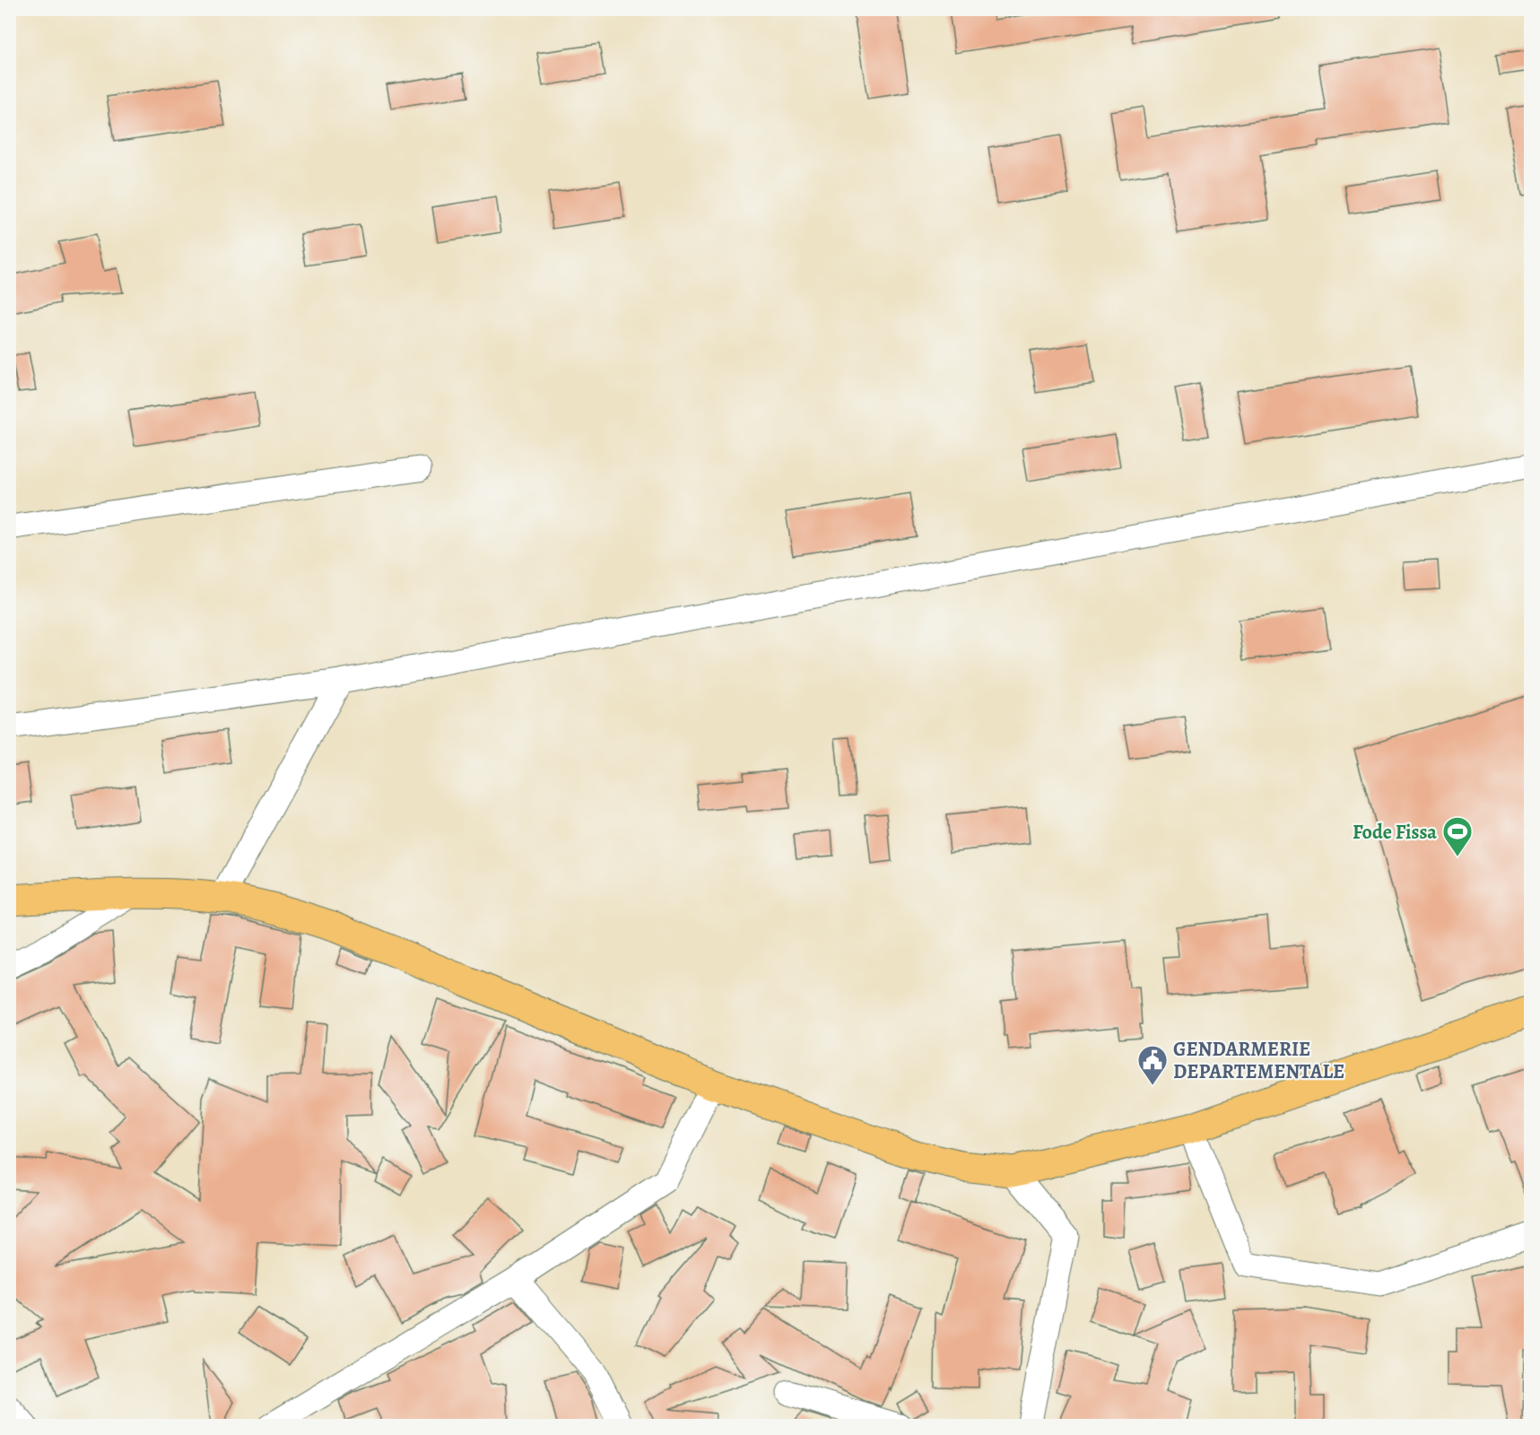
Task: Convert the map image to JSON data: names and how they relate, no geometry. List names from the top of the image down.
{
  "places": {
    "sports": ["Fode Fissa"],
    "public building": ["GENDARMERIE DEPARTEMENTALE"]
  }
}
